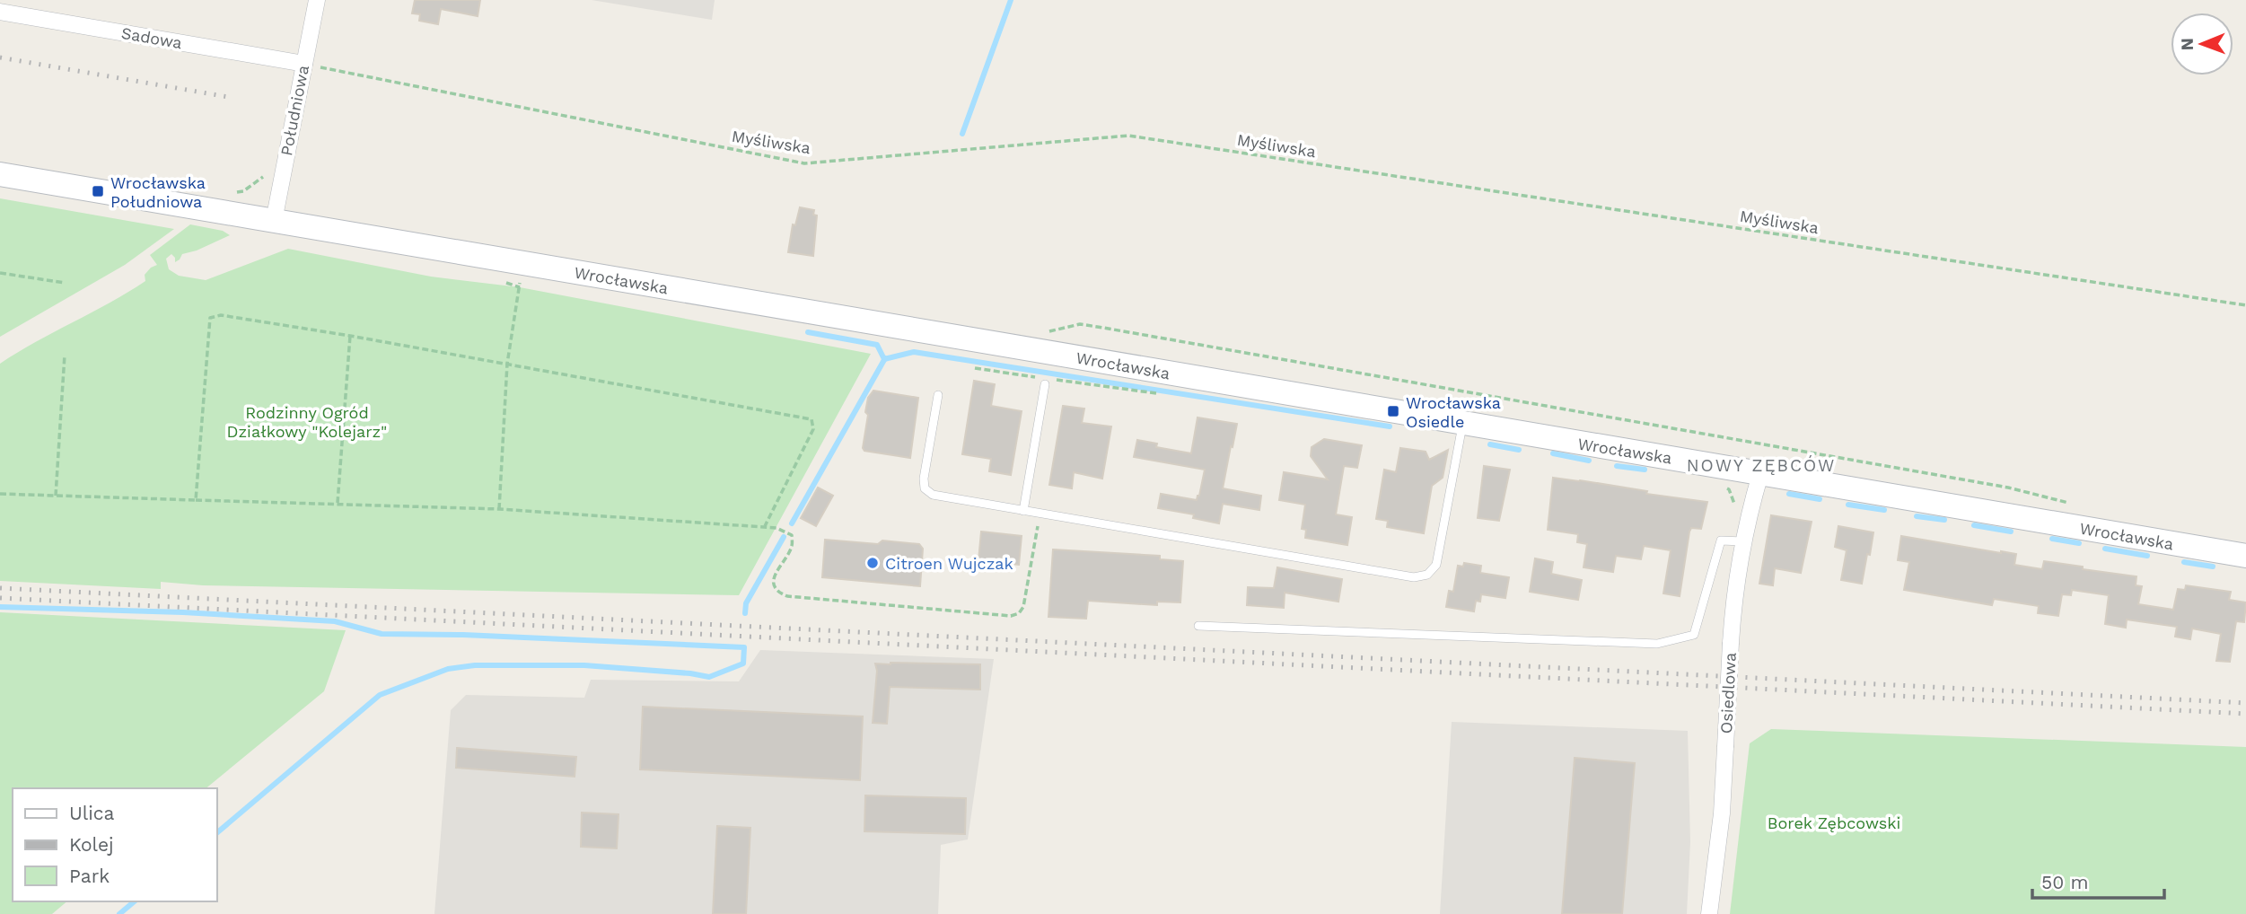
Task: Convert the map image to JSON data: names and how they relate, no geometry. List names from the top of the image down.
{
  "streets": {
    "main road": ["Wrocławska"],
    "street": ["Sadowa", "Południowa", "Osiedlowa"],
    "path": ["Myśliwska"]
  },
  "crossings": [
    ["Sadowa", "Południowa"],
    ["Sadowa", "Myśliwska"],
    ["Południowa", "Myśliwska"],
    ["Południowa", "Wrocławska"],
    ["Wrocławska", "Osiedlowa"]
  ],
  "districts": ["NOWY ZĘBCÓW"],
  "parks": ["Rodzinny Ogród Działkowy \"Kolejarz\"", "Borek Zębcowski"],
  "places": {
    "transit": ["Wrocławska Południowa", "Wrocławska Osiedle"],
    "other": ["Citroen Wujczak"]
  },
  "legend": ["Ulica", "Kolej", "Park"],
  "scale_bar": "50 m",
  "north": "left"
}
